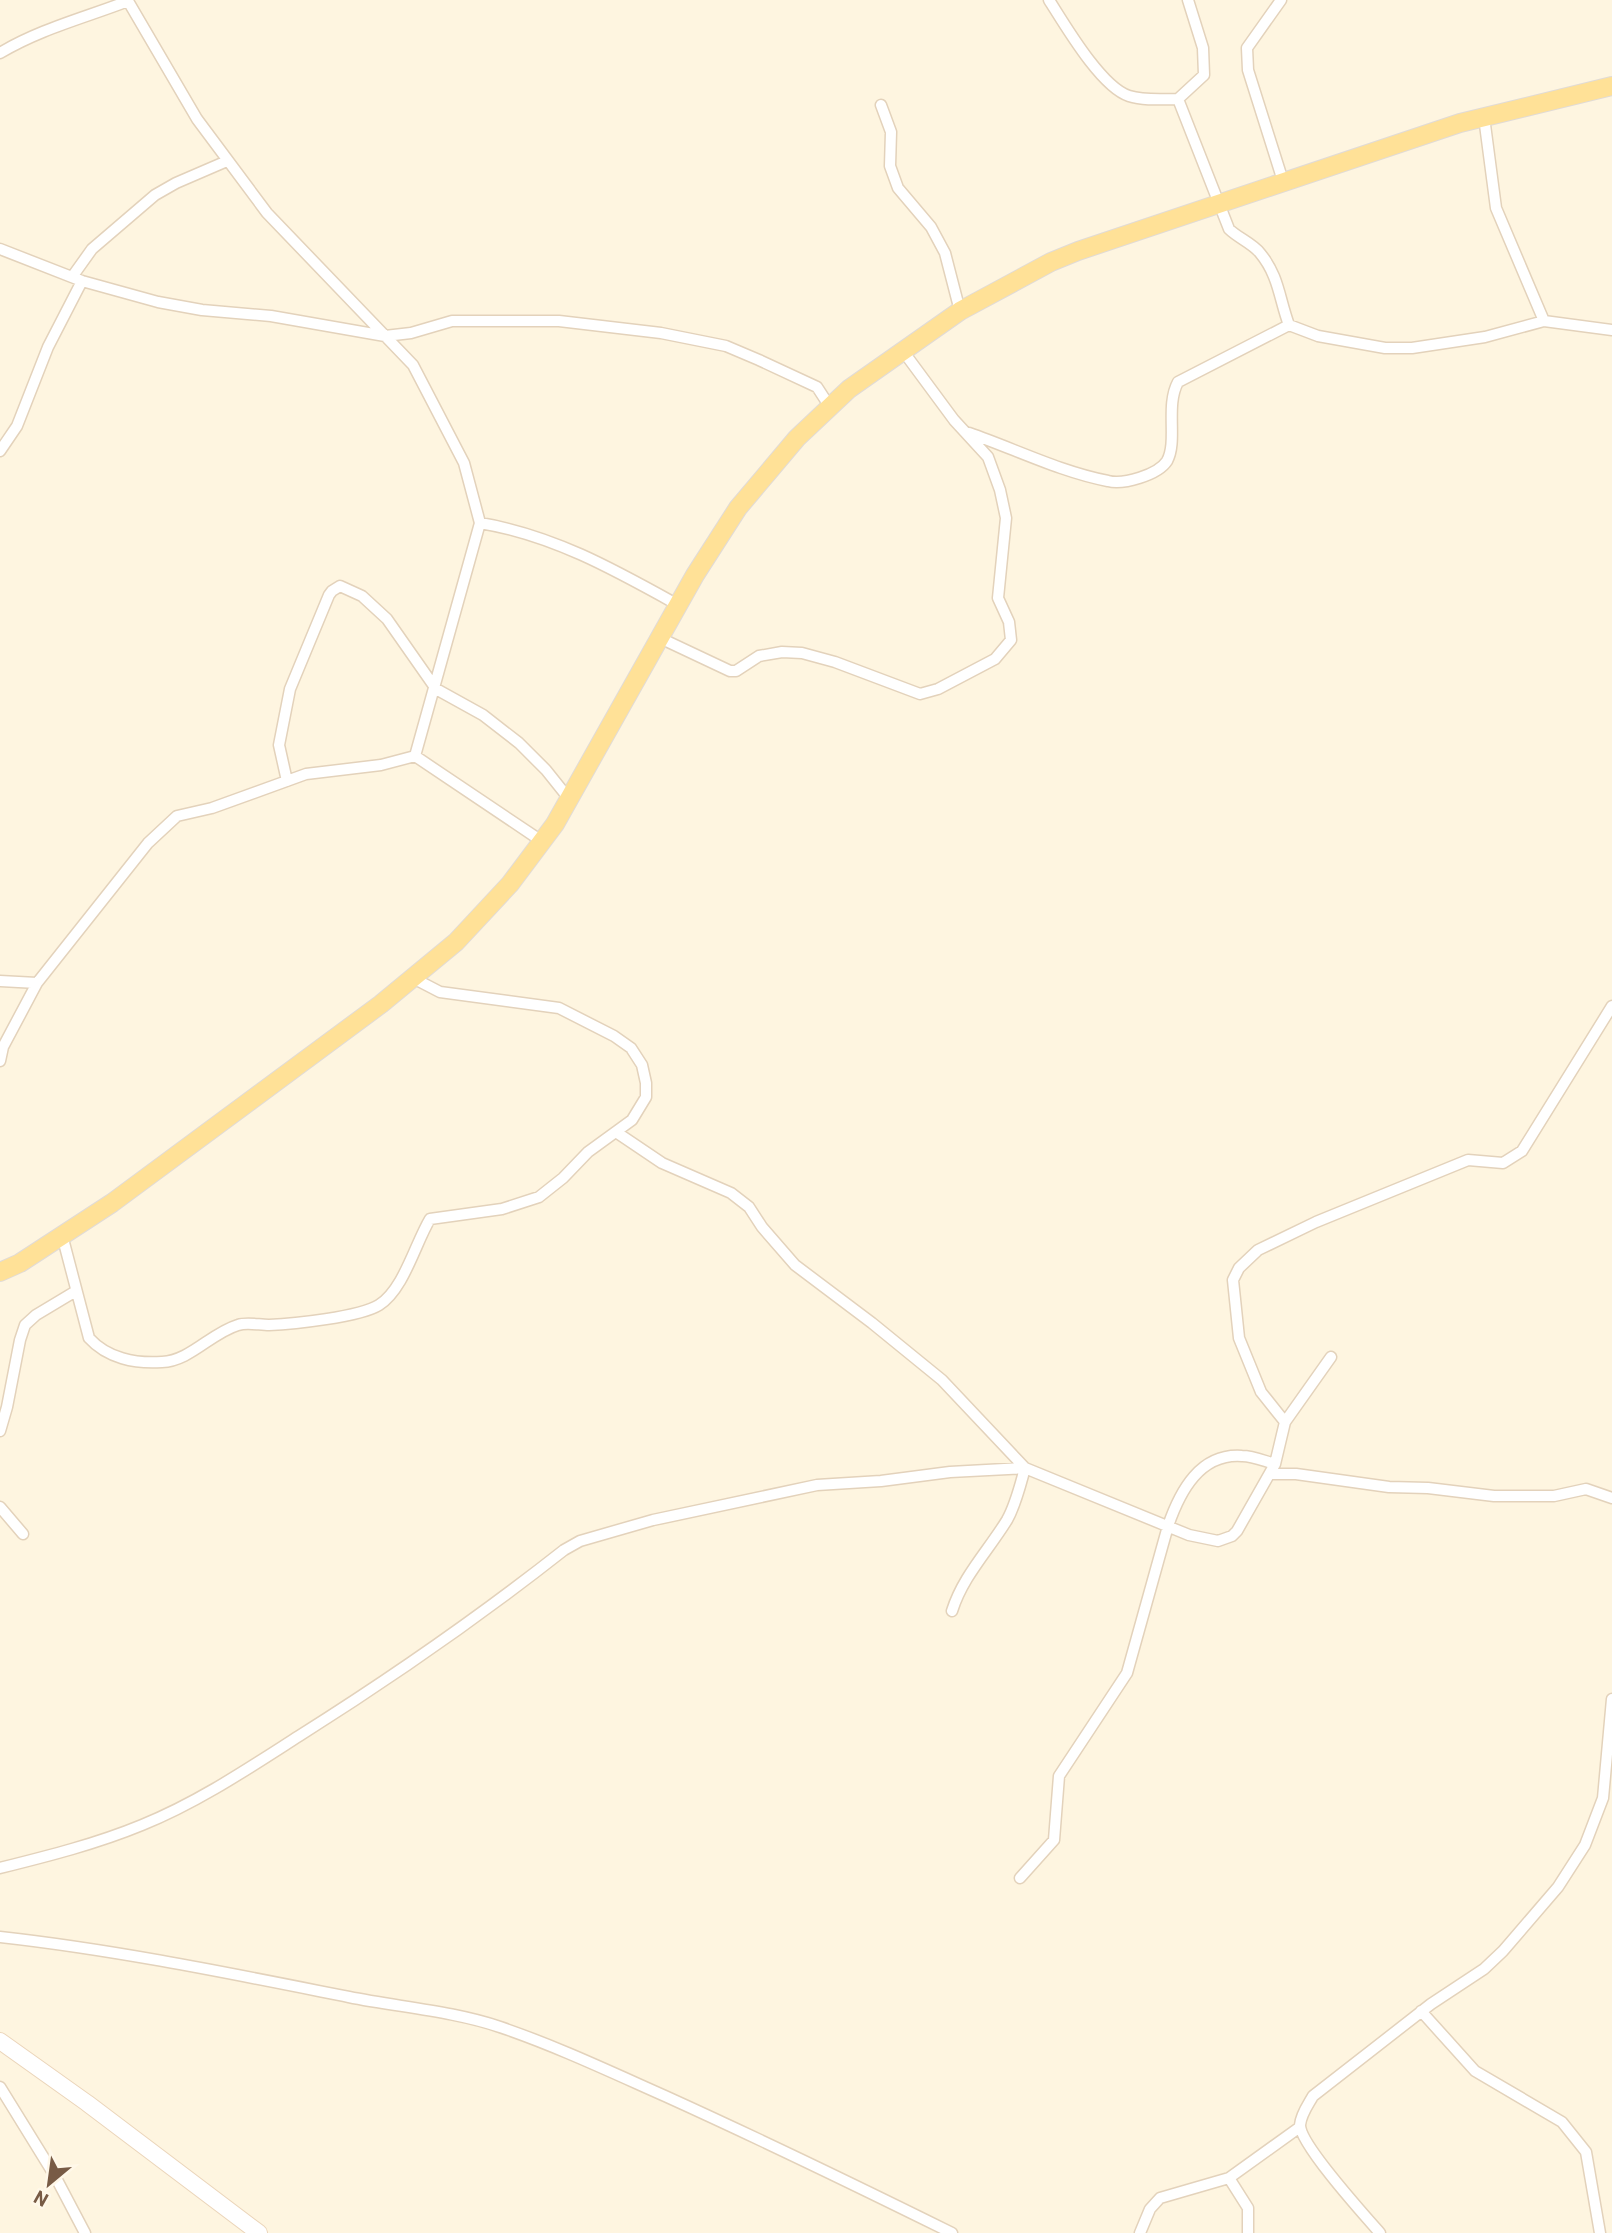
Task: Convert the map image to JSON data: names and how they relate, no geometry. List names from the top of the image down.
{
  "north": "bottom left"
}
